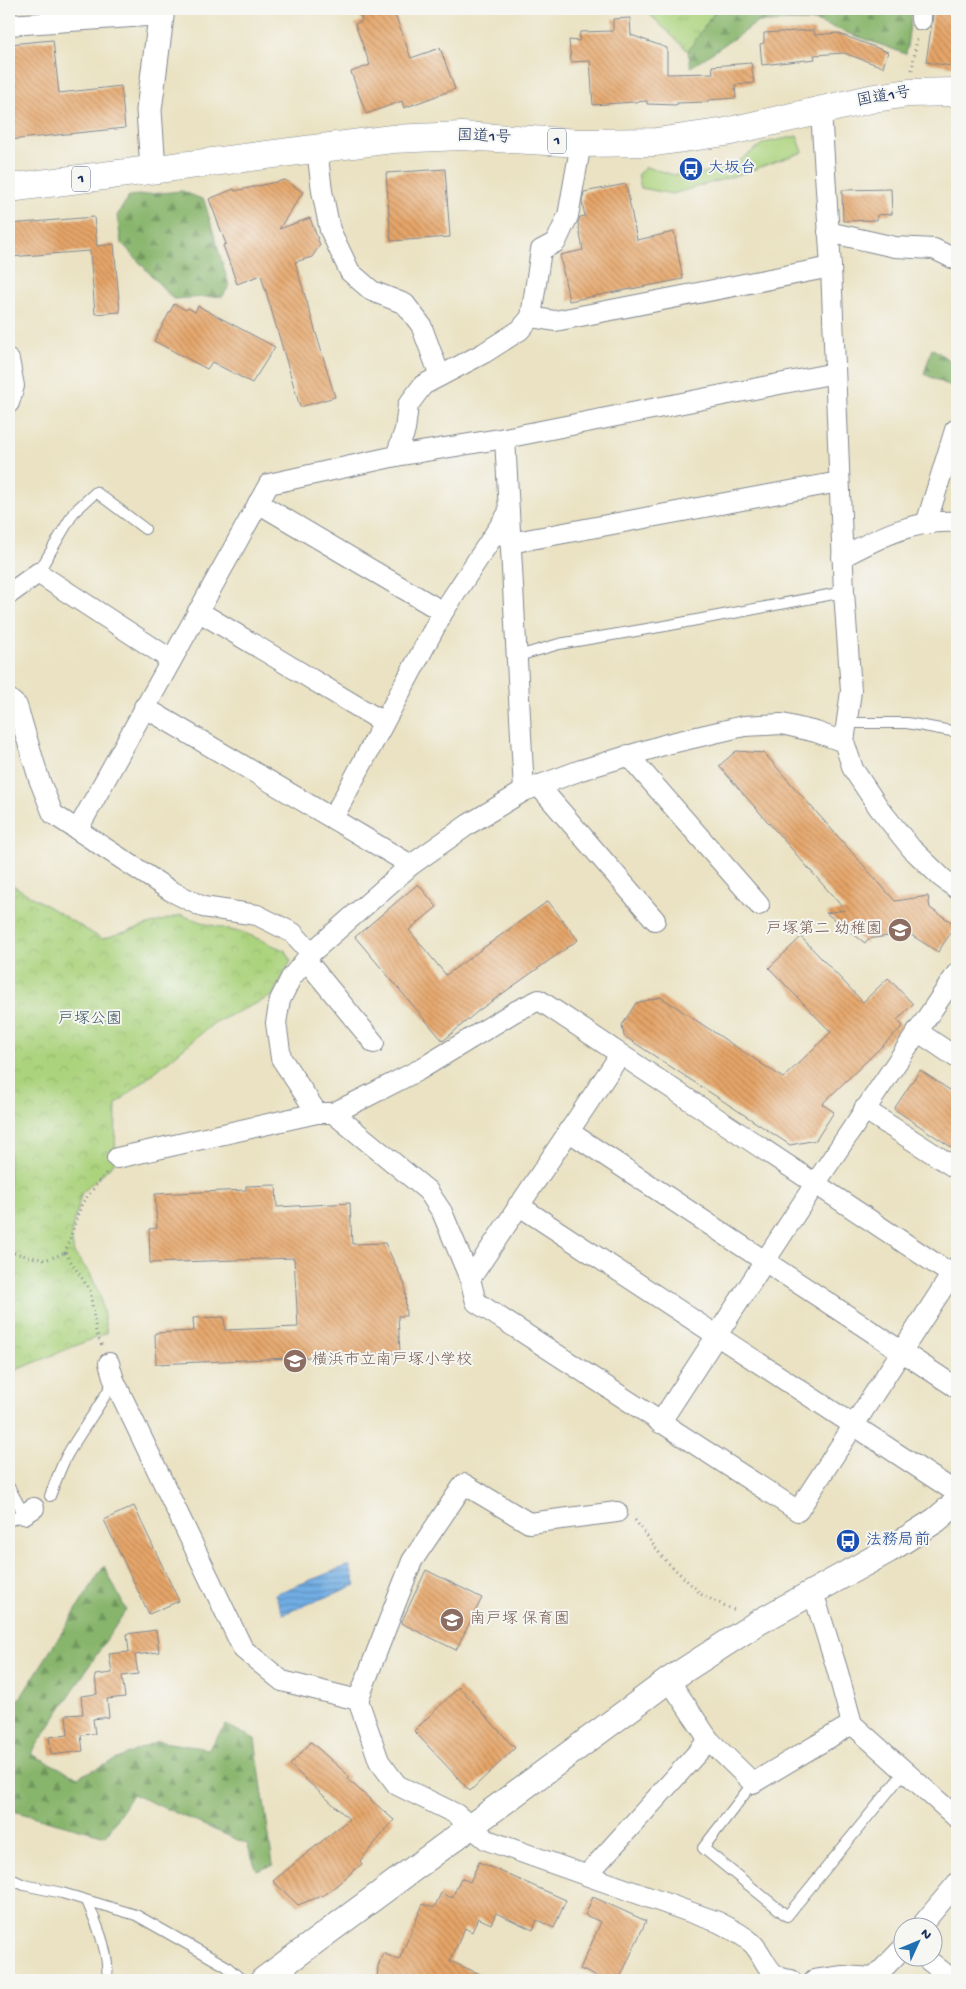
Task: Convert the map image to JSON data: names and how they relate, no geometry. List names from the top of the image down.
{
  "streets": {
    "highway": ["国道1号", "1"]
  },
  "parks": ["戸塚公園"],
  "places": {
    "bus stop": ["大坂台", "法務局前"],
    "school or university": ["戸塚第二 幼稚園", "横浜市立南戸塚小学校", "南戸塚 保育園"]
  },
  "north": "top right"
}
